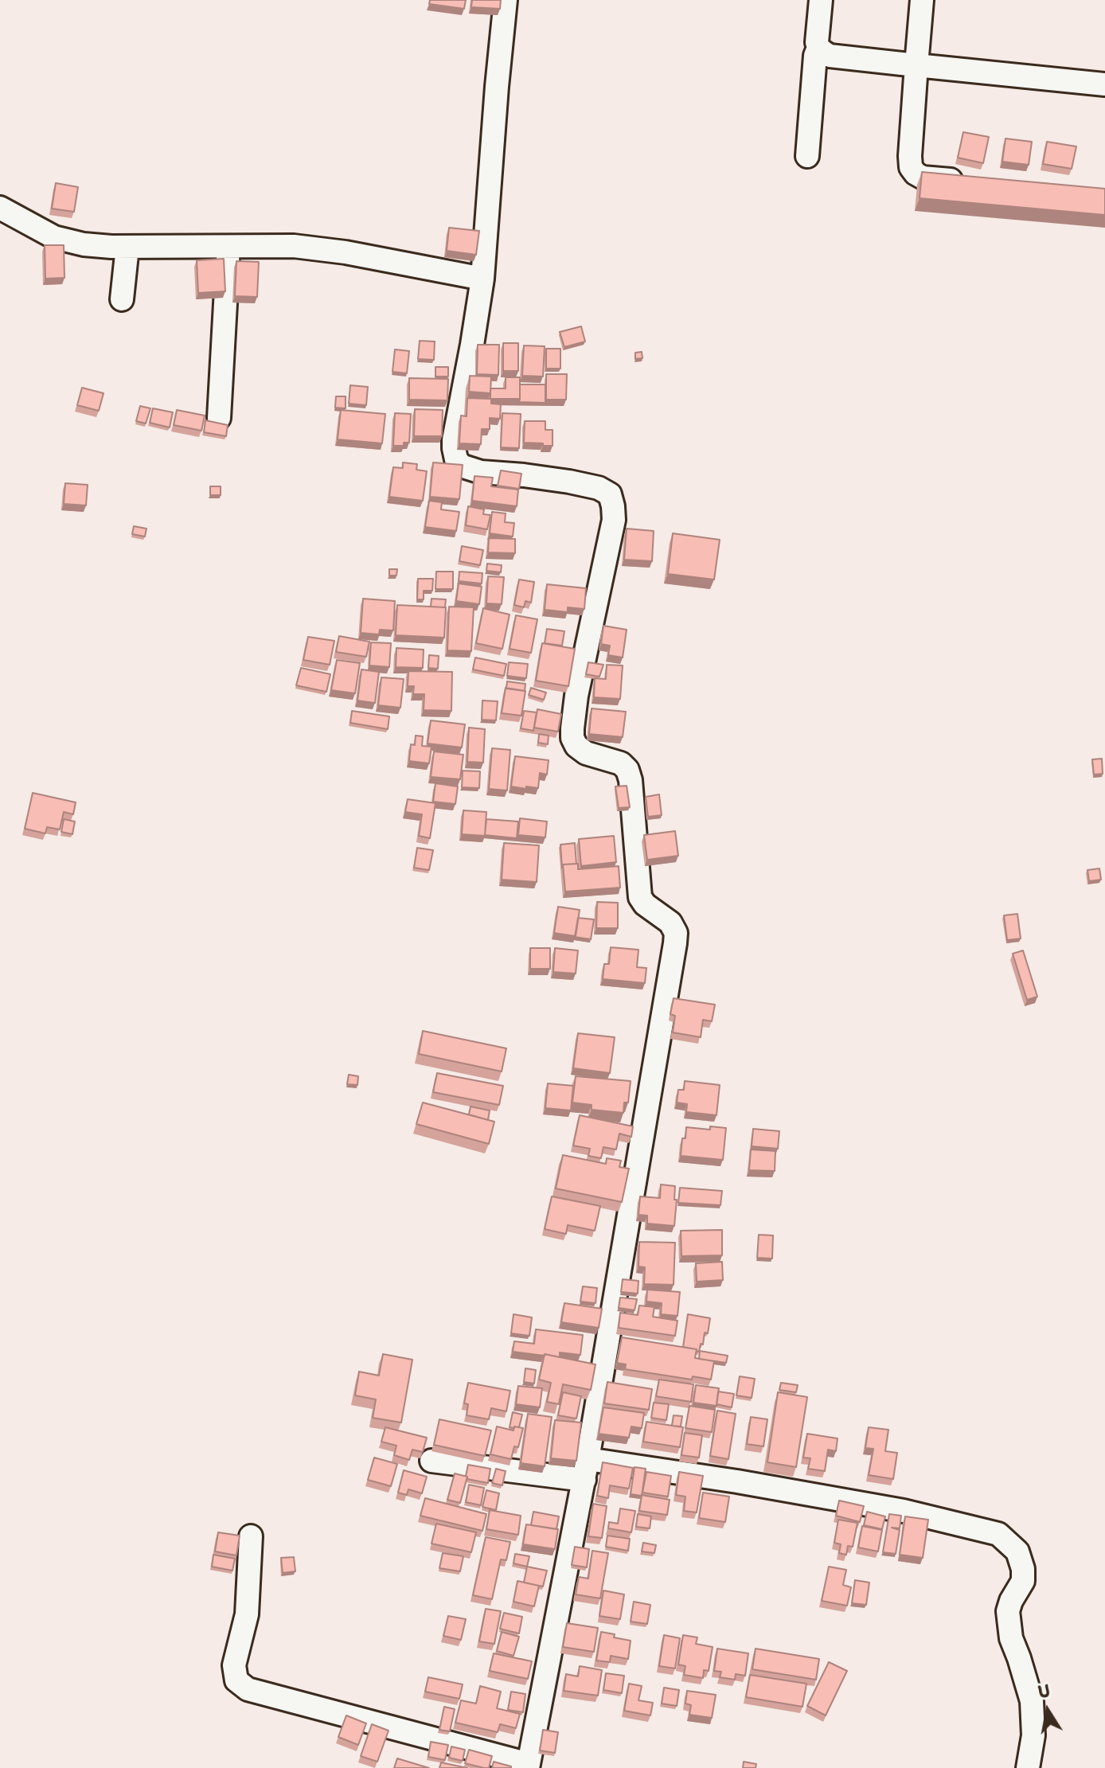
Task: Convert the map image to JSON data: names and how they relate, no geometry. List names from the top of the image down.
{
  "north": "top"
}
